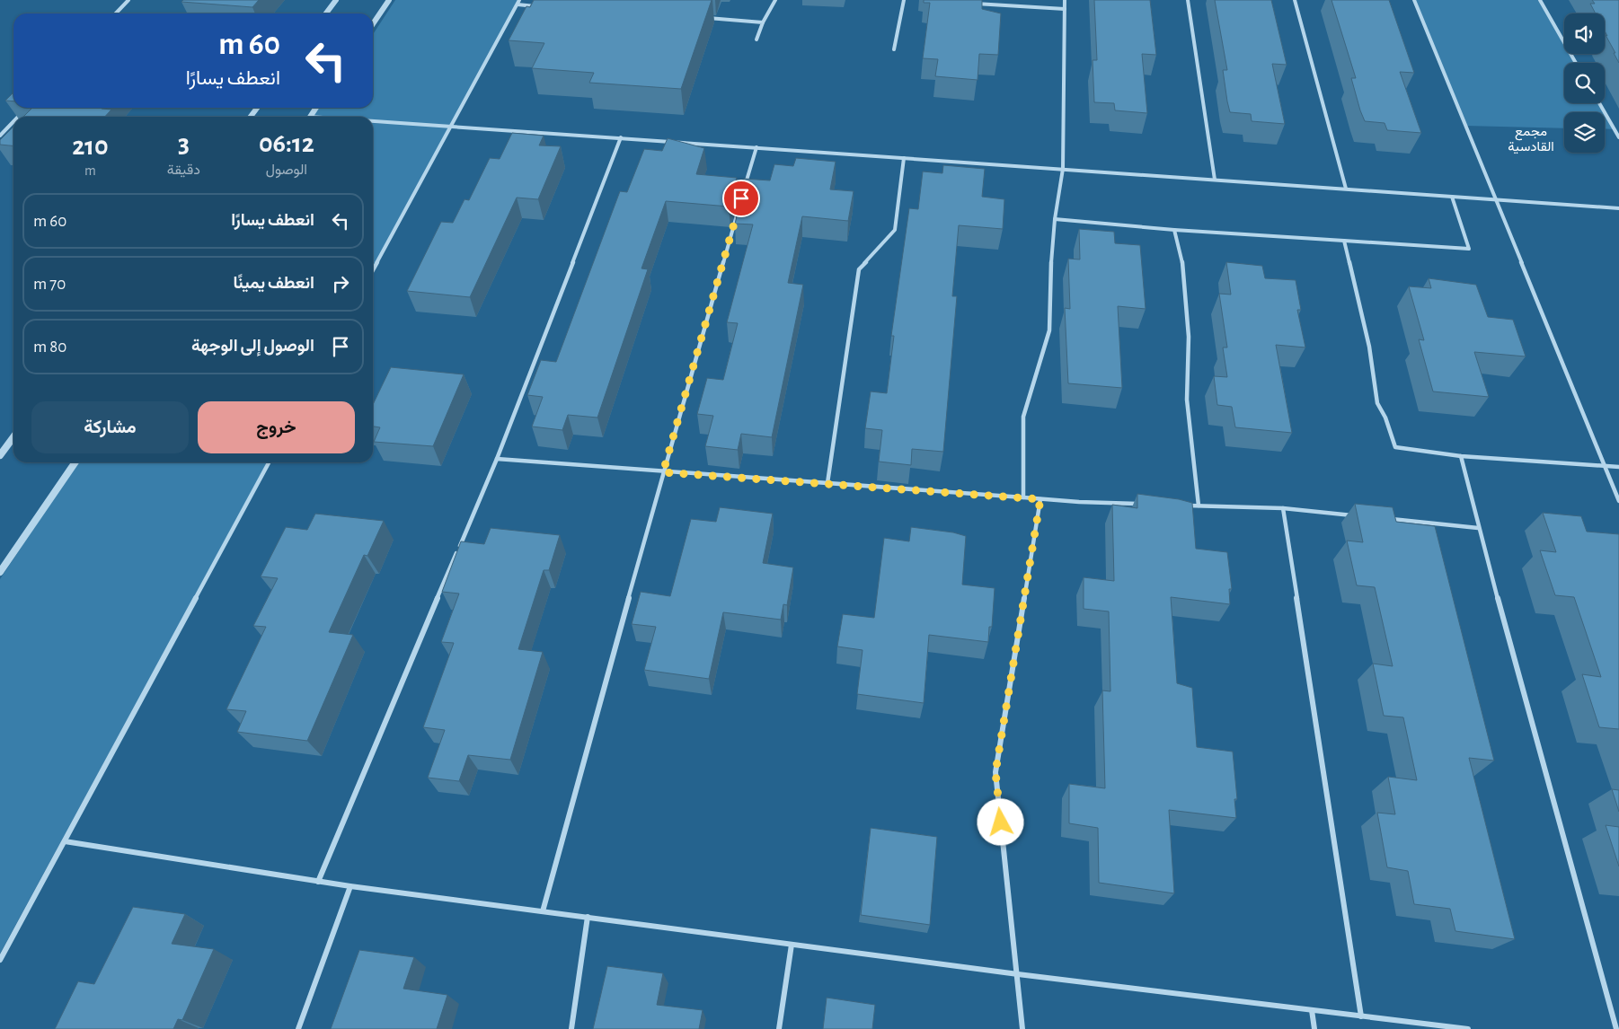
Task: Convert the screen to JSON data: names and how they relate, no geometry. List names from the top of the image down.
{
  "districts": ["مجمع القادسية"],
  "page": {
    "turn": ["60 m", "انعطف يسارًا"],
    "eta": [
      "06:12",
      "الوصول",
      "3",
      "دقيقة",
      "210",
      "m"
    ],
    "list": [
      {
        "name": "انعطف يسارًا",
        "value": "60 m"
      },
      {
        "name": "انعطف يمينًا",
        "value": "70 m"
      },
      {
        "name": "الوصول إلى الوجهة",
        "value": "80 m"
      }
    ],
    "buttons": ["خروج", "مشاركة"]
  }
}
